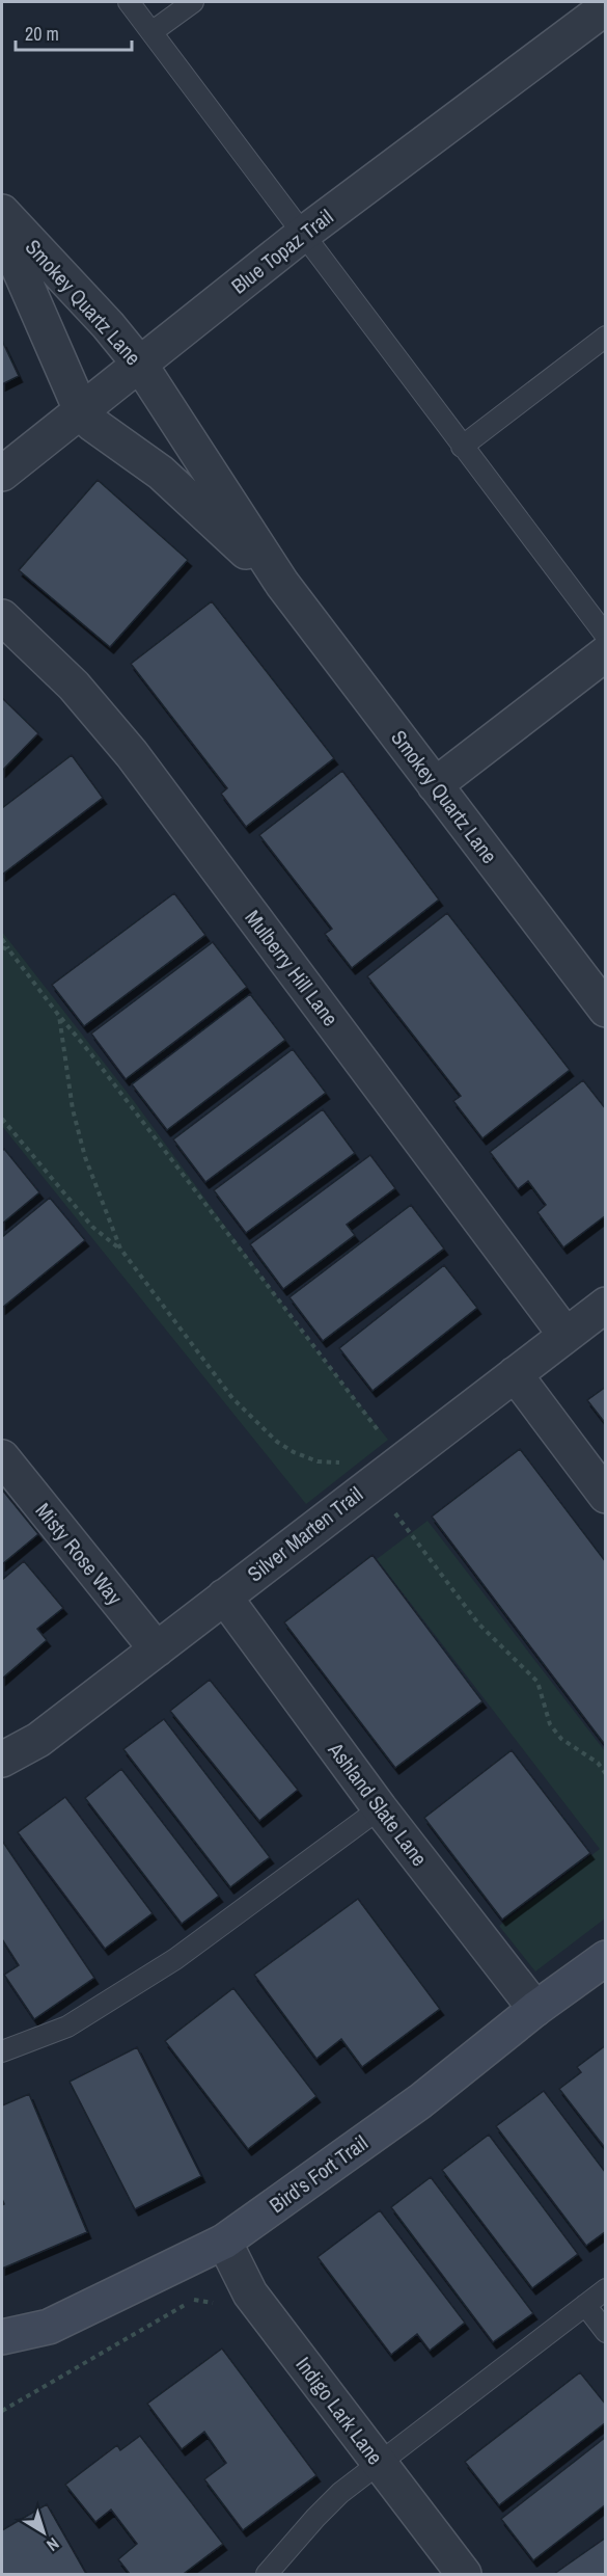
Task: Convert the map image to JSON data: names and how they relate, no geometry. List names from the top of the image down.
{
  "streets": {
    "street": [
      "Blue Topaz Trail",
      "Smokey Quartz Lane",
      "Mulberry Hill Lane",
      "Silver Marten Trail",
      "Misty Rose Way",
      "Ashland Slate Lane",
      "Bird's Fort Trail",
      "Indigo Lark Lane"
    ]
  },
  "crossings": [
    ["Blue Topaz Trail", "Smokey Quartz Lane"],
    ["Mulberry Hill Lane", "Silver Marten Trail"],
    ["Silver Marten Trail", "Misty Rose Way"],
    ["Silver Marten Trail", "Ashland Slate Lane"],
    ["Ashland Slate Lane", "Bird's Fort Trail"],
    ["Bird's Fort Trail", "Indigo Lark Lane"]
  ],
  "scale_bar": "20 m",
  "north": "bottom right"
}
